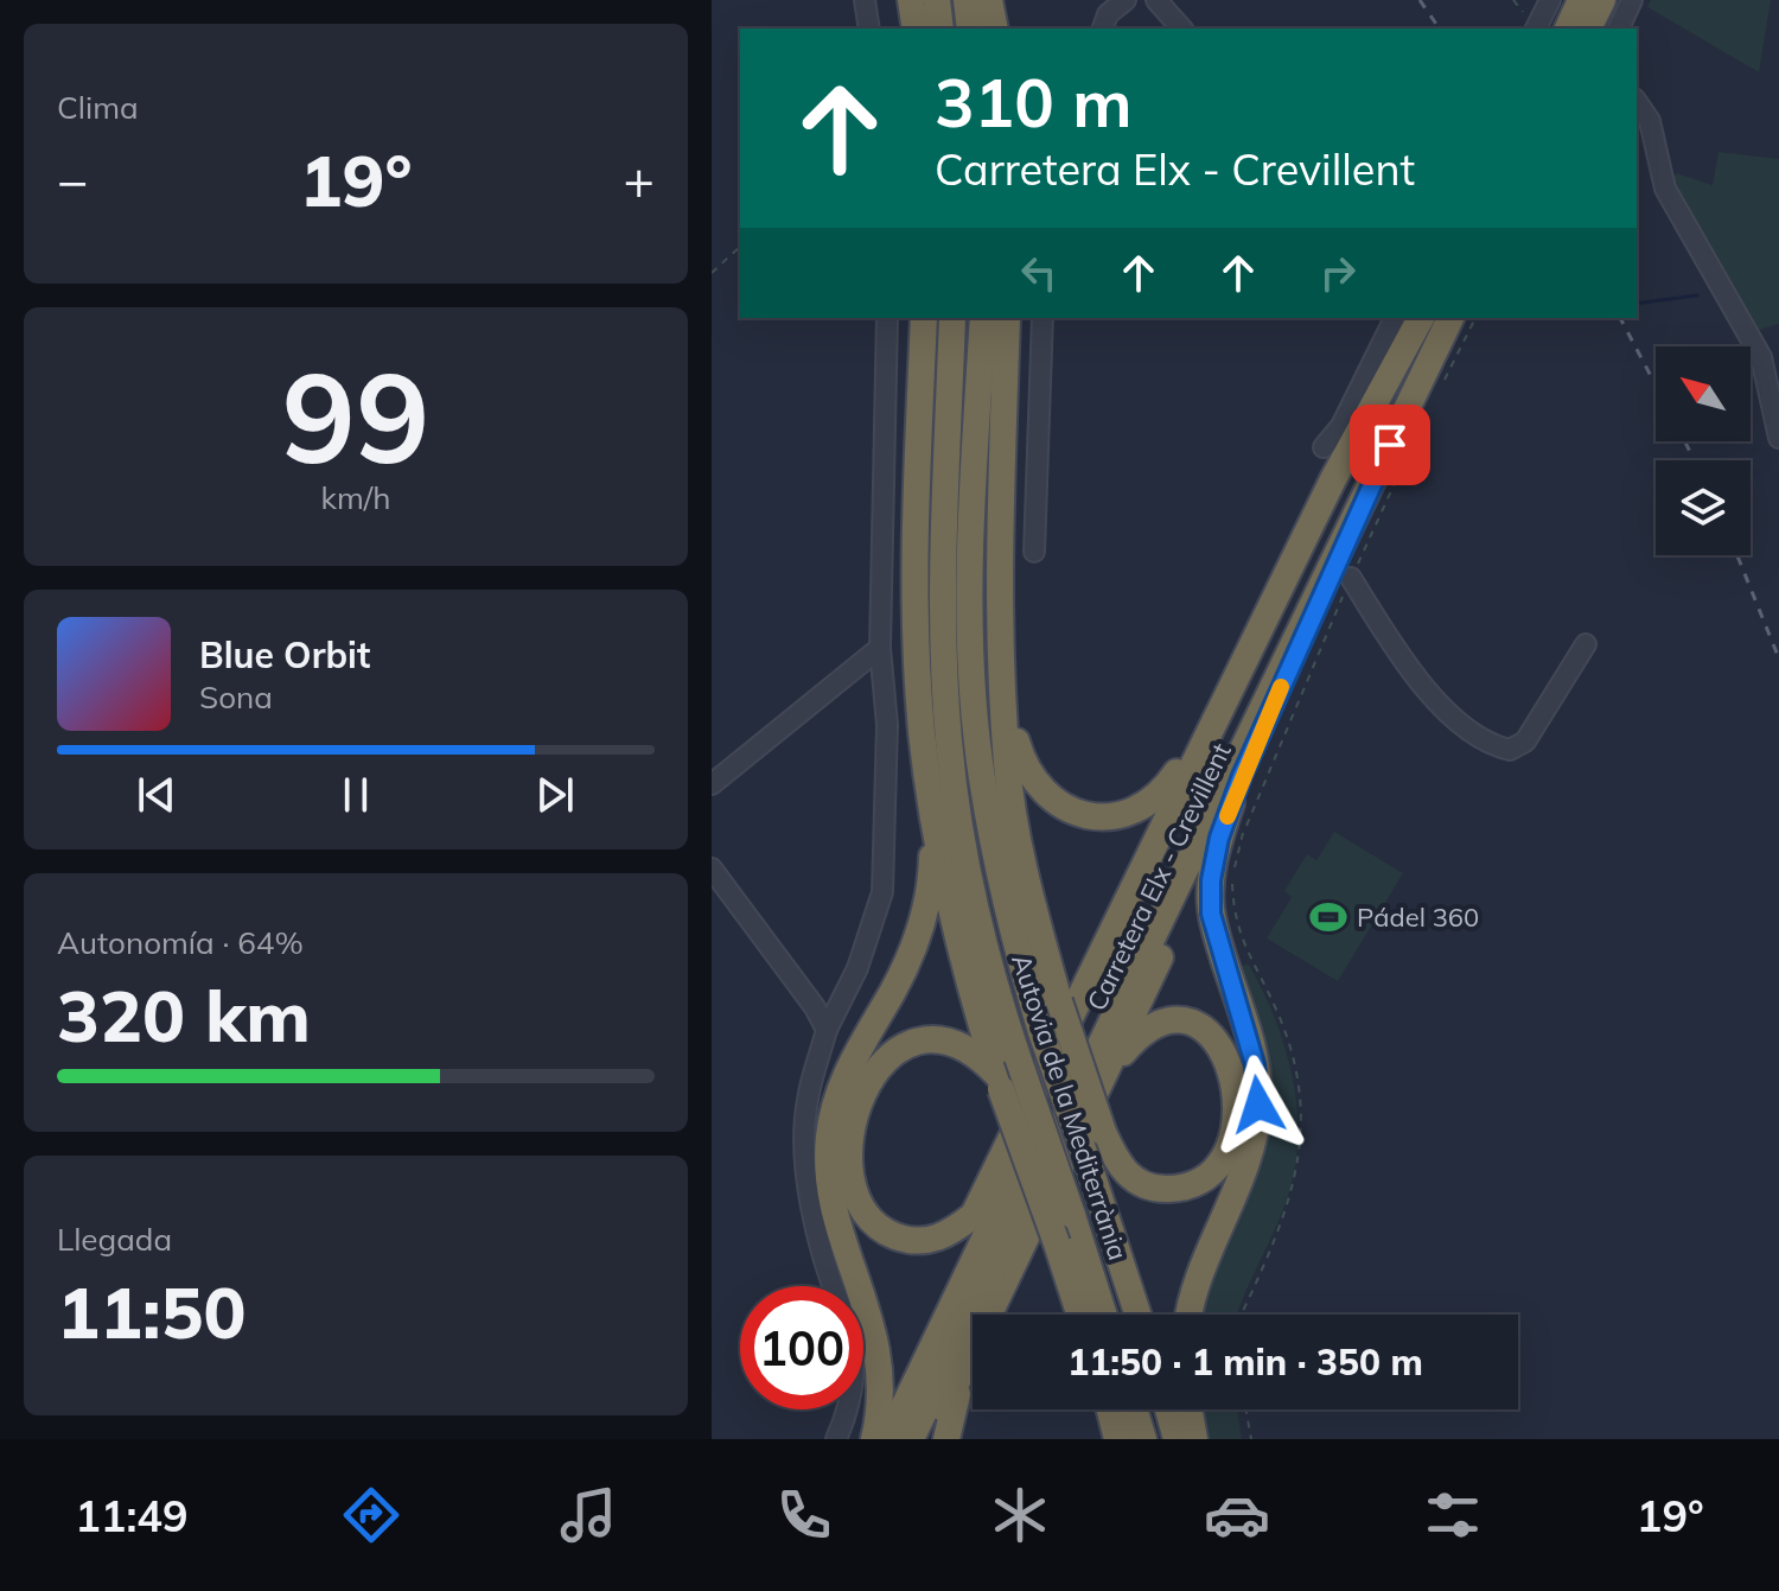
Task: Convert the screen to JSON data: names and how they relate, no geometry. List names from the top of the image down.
{
  "streets": {
    "highway": ["Carretera Elx - Crevillent", "Autovia de la Mediterrània"]
  },
  "places": {
    "sports": ["Pádel 360"]
  },
  "north": "top left",
  "page": {
    "tile": [
      "Clima",
      ["99", "km/h"],
      ["Autonomía · 64%", "320 km"],
      ["Llegada", "11:50"]
    ],
    "turn": ["310 m", "Carretera Elx - Crevillent"],
    "heat": ["−", "19°", "+"],
    "song": ["Blue Orbit", "Sona"],
    "limit": "100",
    "trip": "11:50 · 1 min · 350 m",
    "tabs": ["11:49", "19°"]
  }
}
